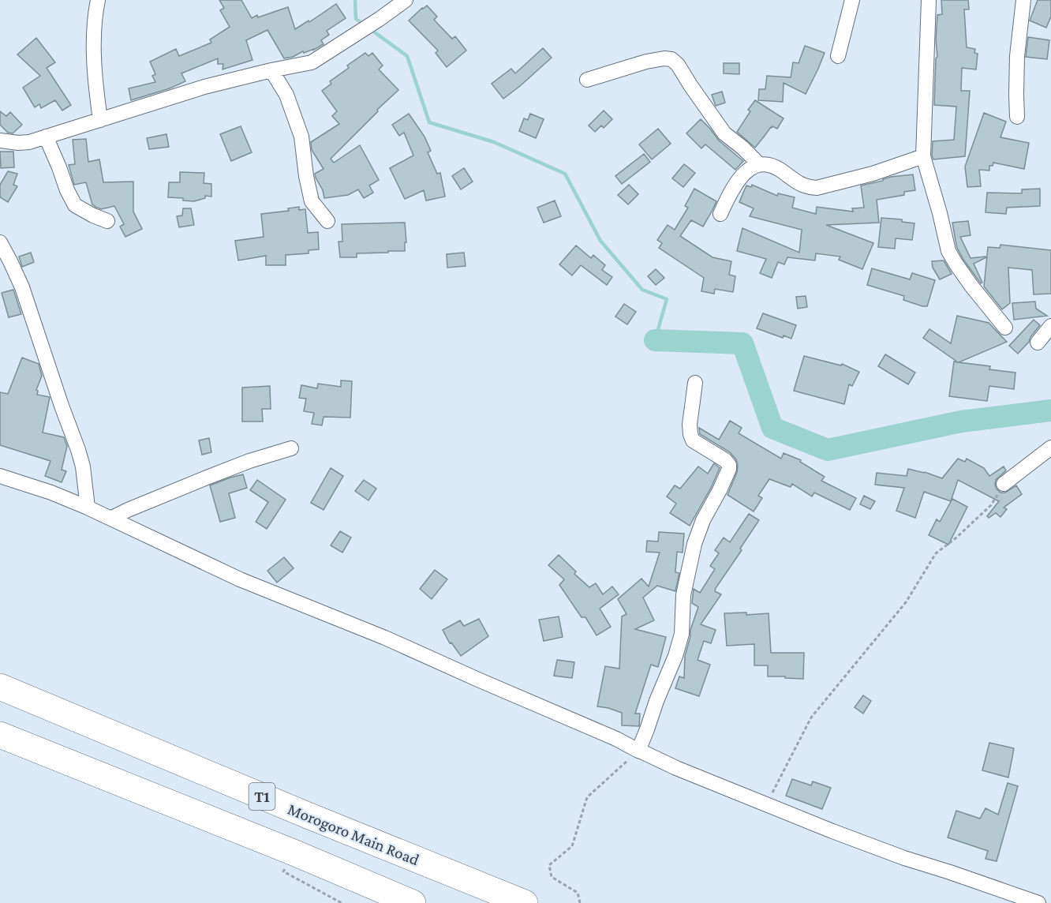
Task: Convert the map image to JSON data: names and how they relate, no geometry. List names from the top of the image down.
{
  "streets": {
    "highway": ["T1", "Morogoro Main Road"]
  }
}
